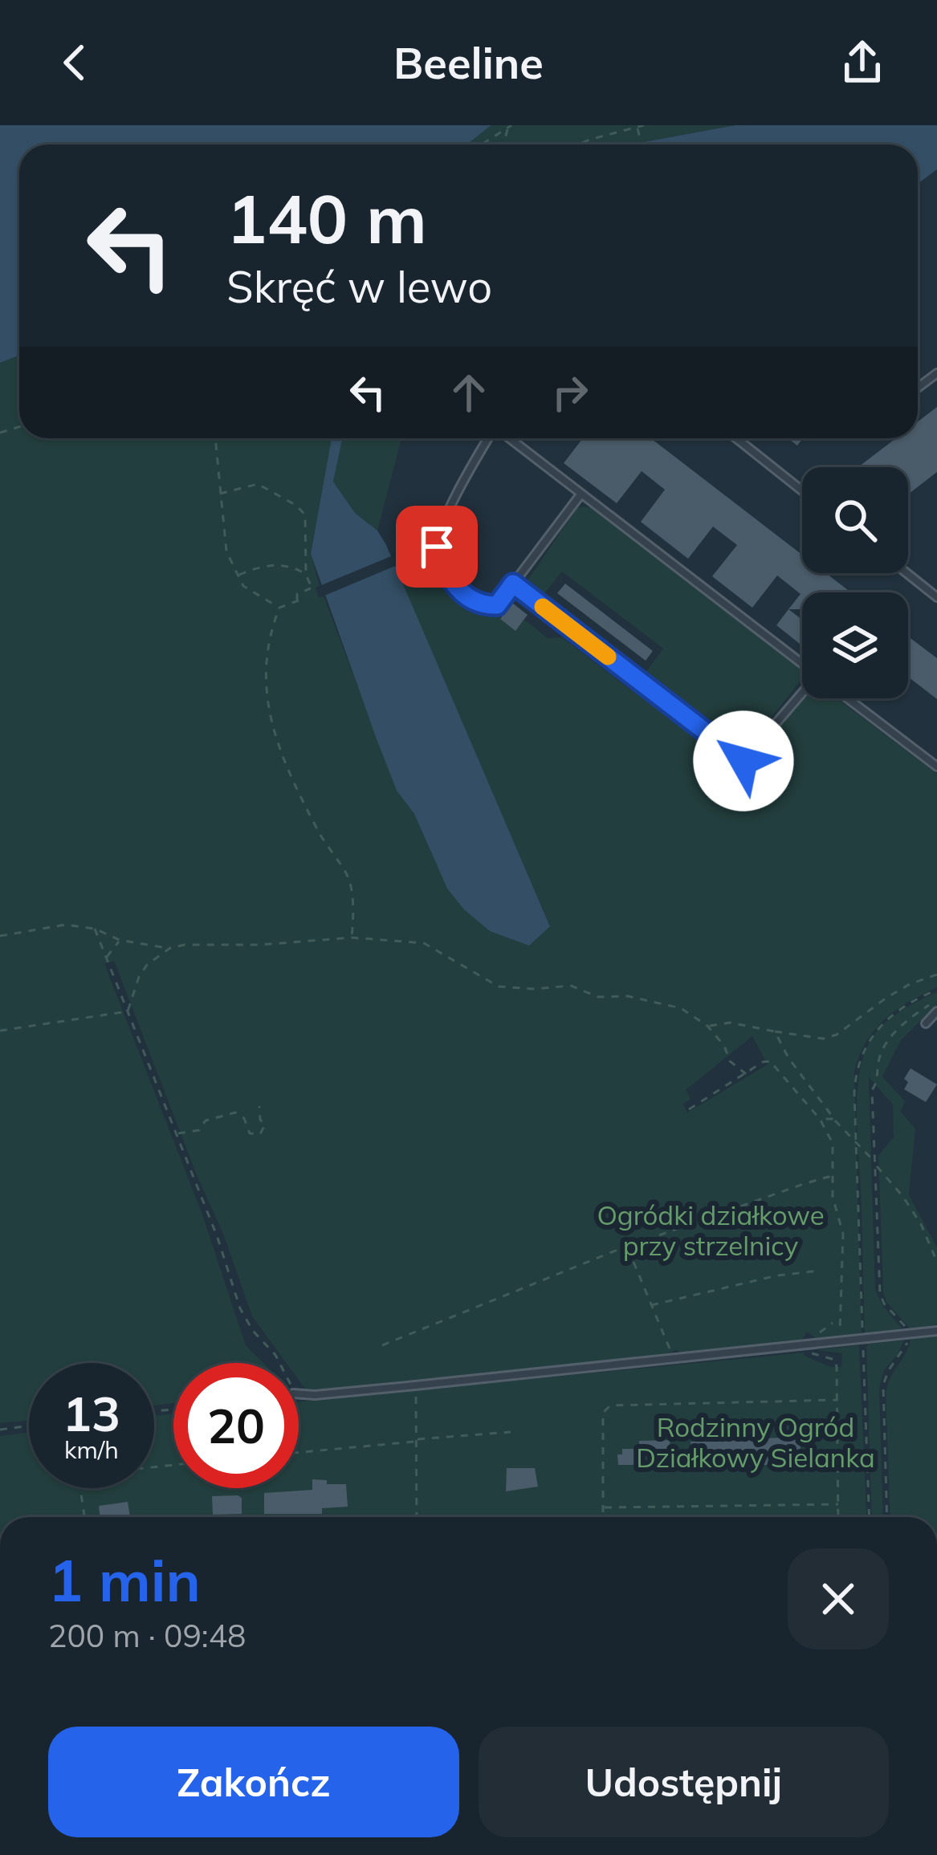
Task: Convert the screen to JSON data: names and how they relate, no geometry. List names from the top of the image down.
{
  "parks": ["Ogródki działkowe przy strzelnicy", "Rodzinny Ogród Działkowy Sielanka"],
  "page": {
    "header": "Beeline",
    "turn": ["140 m", "Skręć w lewo"],
    "speed": "13 km/h",
    "limit": "20",
    "heading": ["1 min", "200 m · 09:48"],
    "buttons": ["Zakończ", "Udostępnij"]
  }
}
